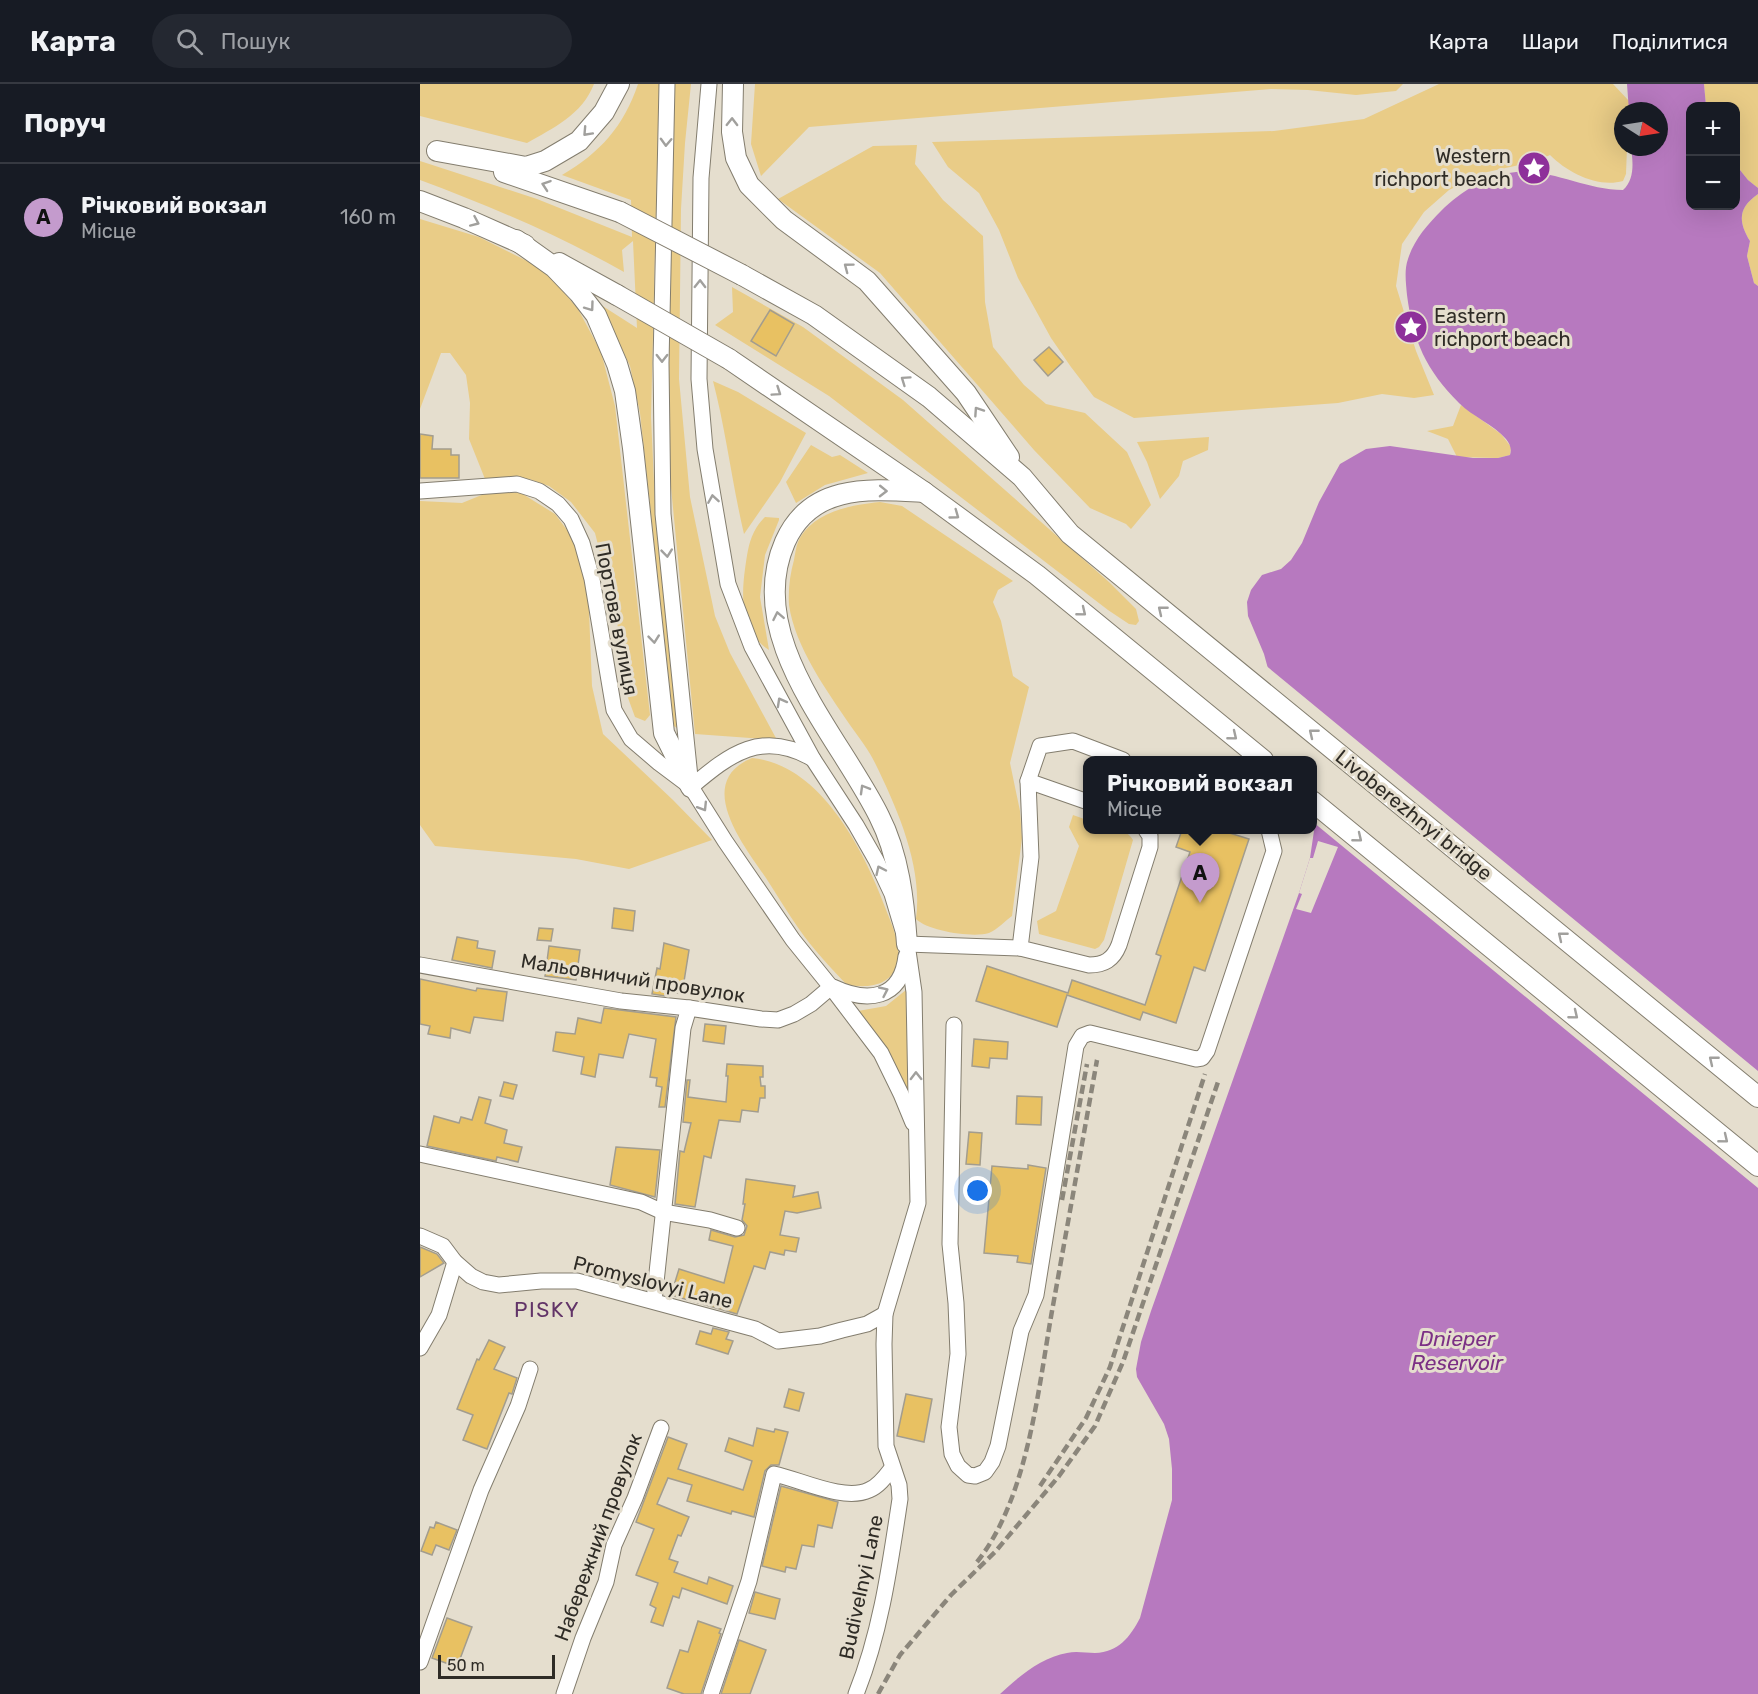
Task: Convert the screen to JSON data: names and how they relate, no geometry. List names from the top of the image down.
{
  "streets": {
    "main road": ["Livoberezhnyi bridge"],
    "street": [
      "Портова вулиця",
      "Мальовничий провулок",
      "Promyslovyi Lane",
      "Набережний провулок",
      "Budivelnyi Lane"
    ]
  },
  "crossings": [
    ["Promyslovyi Lane", "Budivelnyi Lane"]
  ],
  "districts": ["PISKY"],
  "water": ["Dnieper Reservoir"],
  "places": {
    "place": ["Western richport beach", "Eastern richport beach"]
  },
  "scale_bar": "50 m",
  "north": "right",
  "page": {
    "header": "Карта",
    "search": "Пошук",
    "nav": ["Карта", "Шари", "Поділитися"],
    "heading": "Поруч",
    "map_buttons": ["+", "−"],
    "list": [
      {
        "mark": "A",
        "name": "Річковий вокзал",
        "note": "Місце",
        "value": "160 m"
      }
    ],
    "popup": ["Річковий вокзал", "Місце"],
    "pins": "A",
    "scale": "50 m"
  }
}
